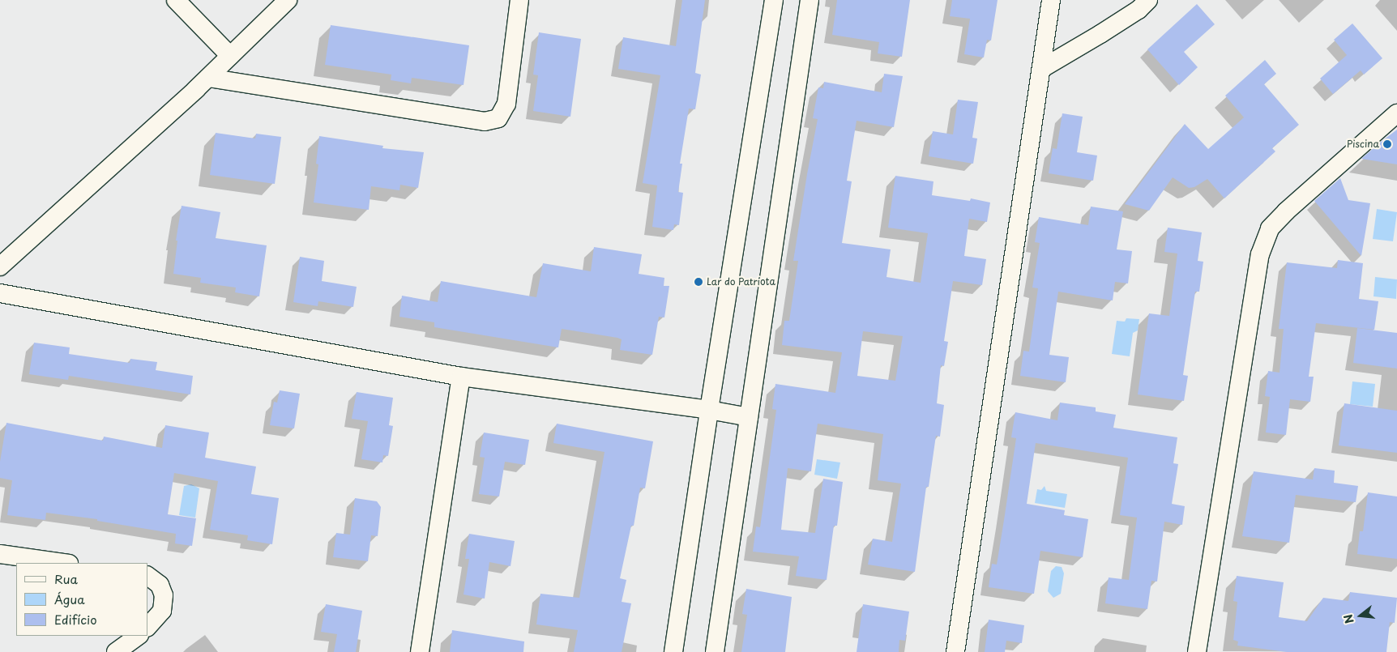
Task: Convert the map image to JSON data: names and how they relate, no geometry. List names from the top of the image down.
{
  "places": ["Piscina", "Lar do Patriota"],
  "legend": ["Rua", "Água", "Edifício"],
  "north": "left"
}
